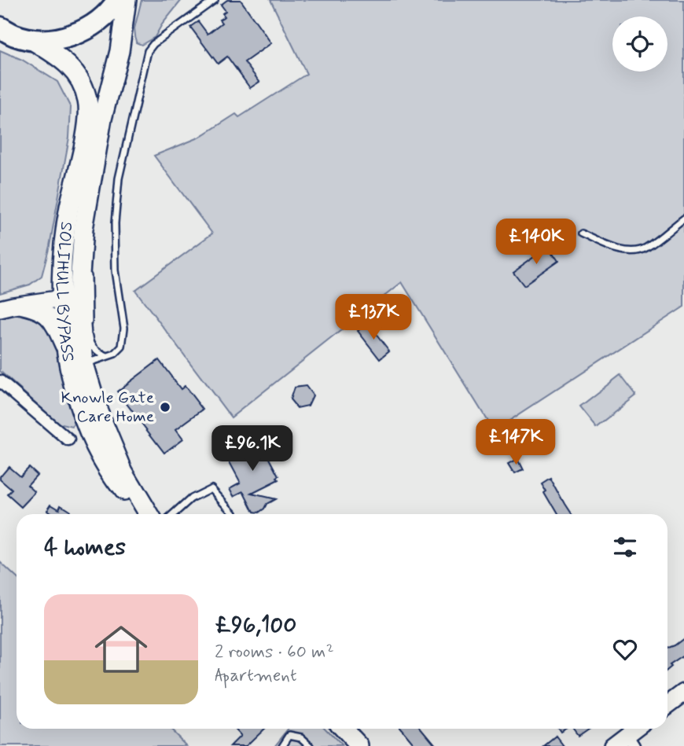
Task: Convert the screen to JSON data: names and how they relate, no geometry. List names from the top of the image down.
{
  "streets": {
    "main road": ["SOLIHULL BYPASS"]
  },
  "places": ["Knowle Gate Care Home"],
  "page": {
    "price": [
      "£140K",
      "£137K",
      "£147K",
      "£96.1K"
    ],
    "heading": "4 homes",
    "list": [
      {
        "name": "£96,100",
        "note": "2 rooms · 60 m² · Apartment"
      }
    ]
  }
}
